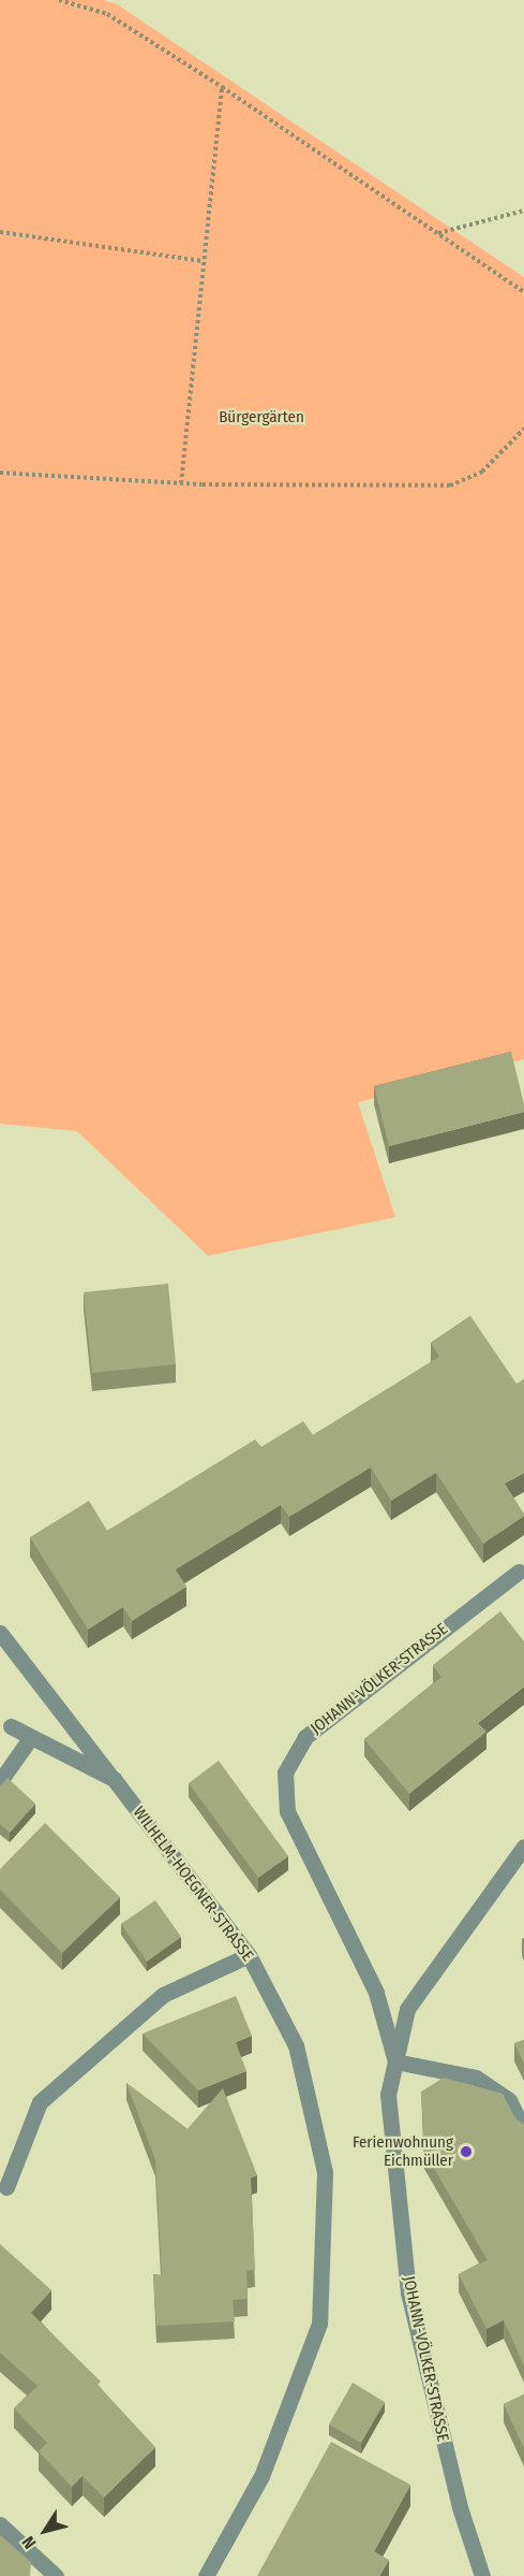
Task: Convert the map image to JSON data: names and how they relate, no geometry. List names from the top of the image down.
{
  "streets": {
    "street": ["JOHANN-VÖLKER-STRASSE", "WILHELM-HOEGNER-STRASSE"]
  },
  "parks": ["Bürgergärten"],
  "places": ["Ferienwohnung Eichmüller"],
  "north": "bottom left"
}
